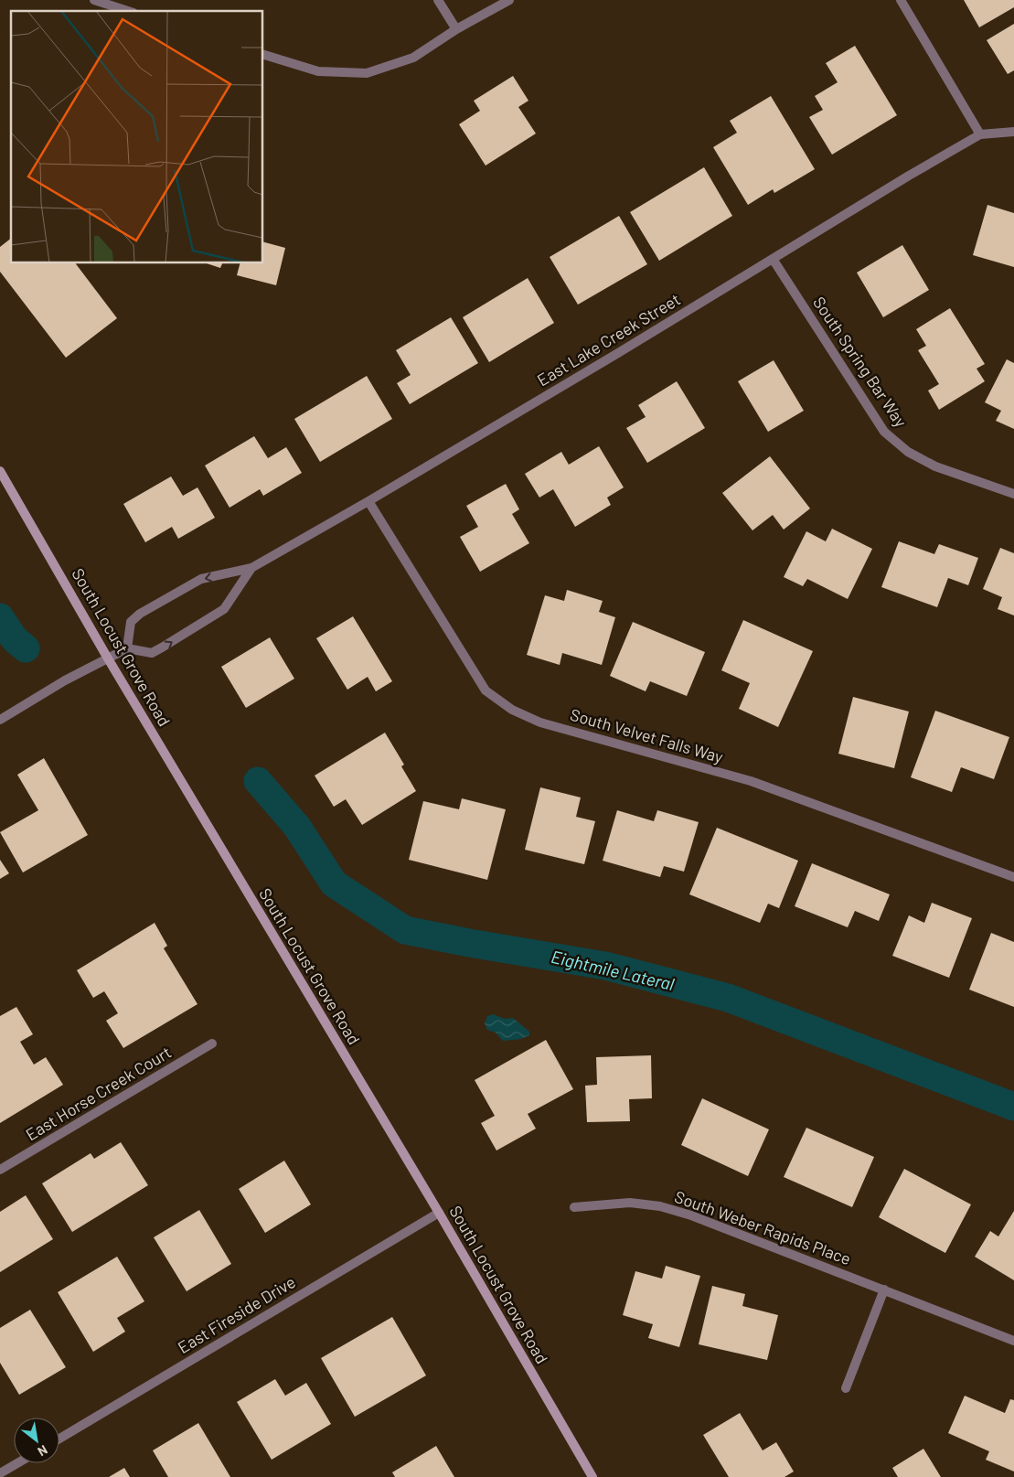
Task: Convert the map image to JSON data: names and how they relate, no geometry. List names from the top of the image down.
{
  "streets": {
    "main road": ["South Locust Grove Road"],
    "street": [
      "East Lake Creek Street",
      "South Spring Bar Way",
      "South Velvet Falls Way",
      "East Horse Creek Court",
      "South Weber Rapids Place",
      "East Fireside Drive"
    ]
  },
  "crossings": [
    ["East Lake Creek Street", "South Spring Bar Way"],
    ["East Lake Creek Street", "South Velvet Falls Way"],
    ["South Locust Grove Road", "East Fireside Drive"]
  ],
  "water": ["Eightmile Lateral"],
  "north": "bottom right"
}
